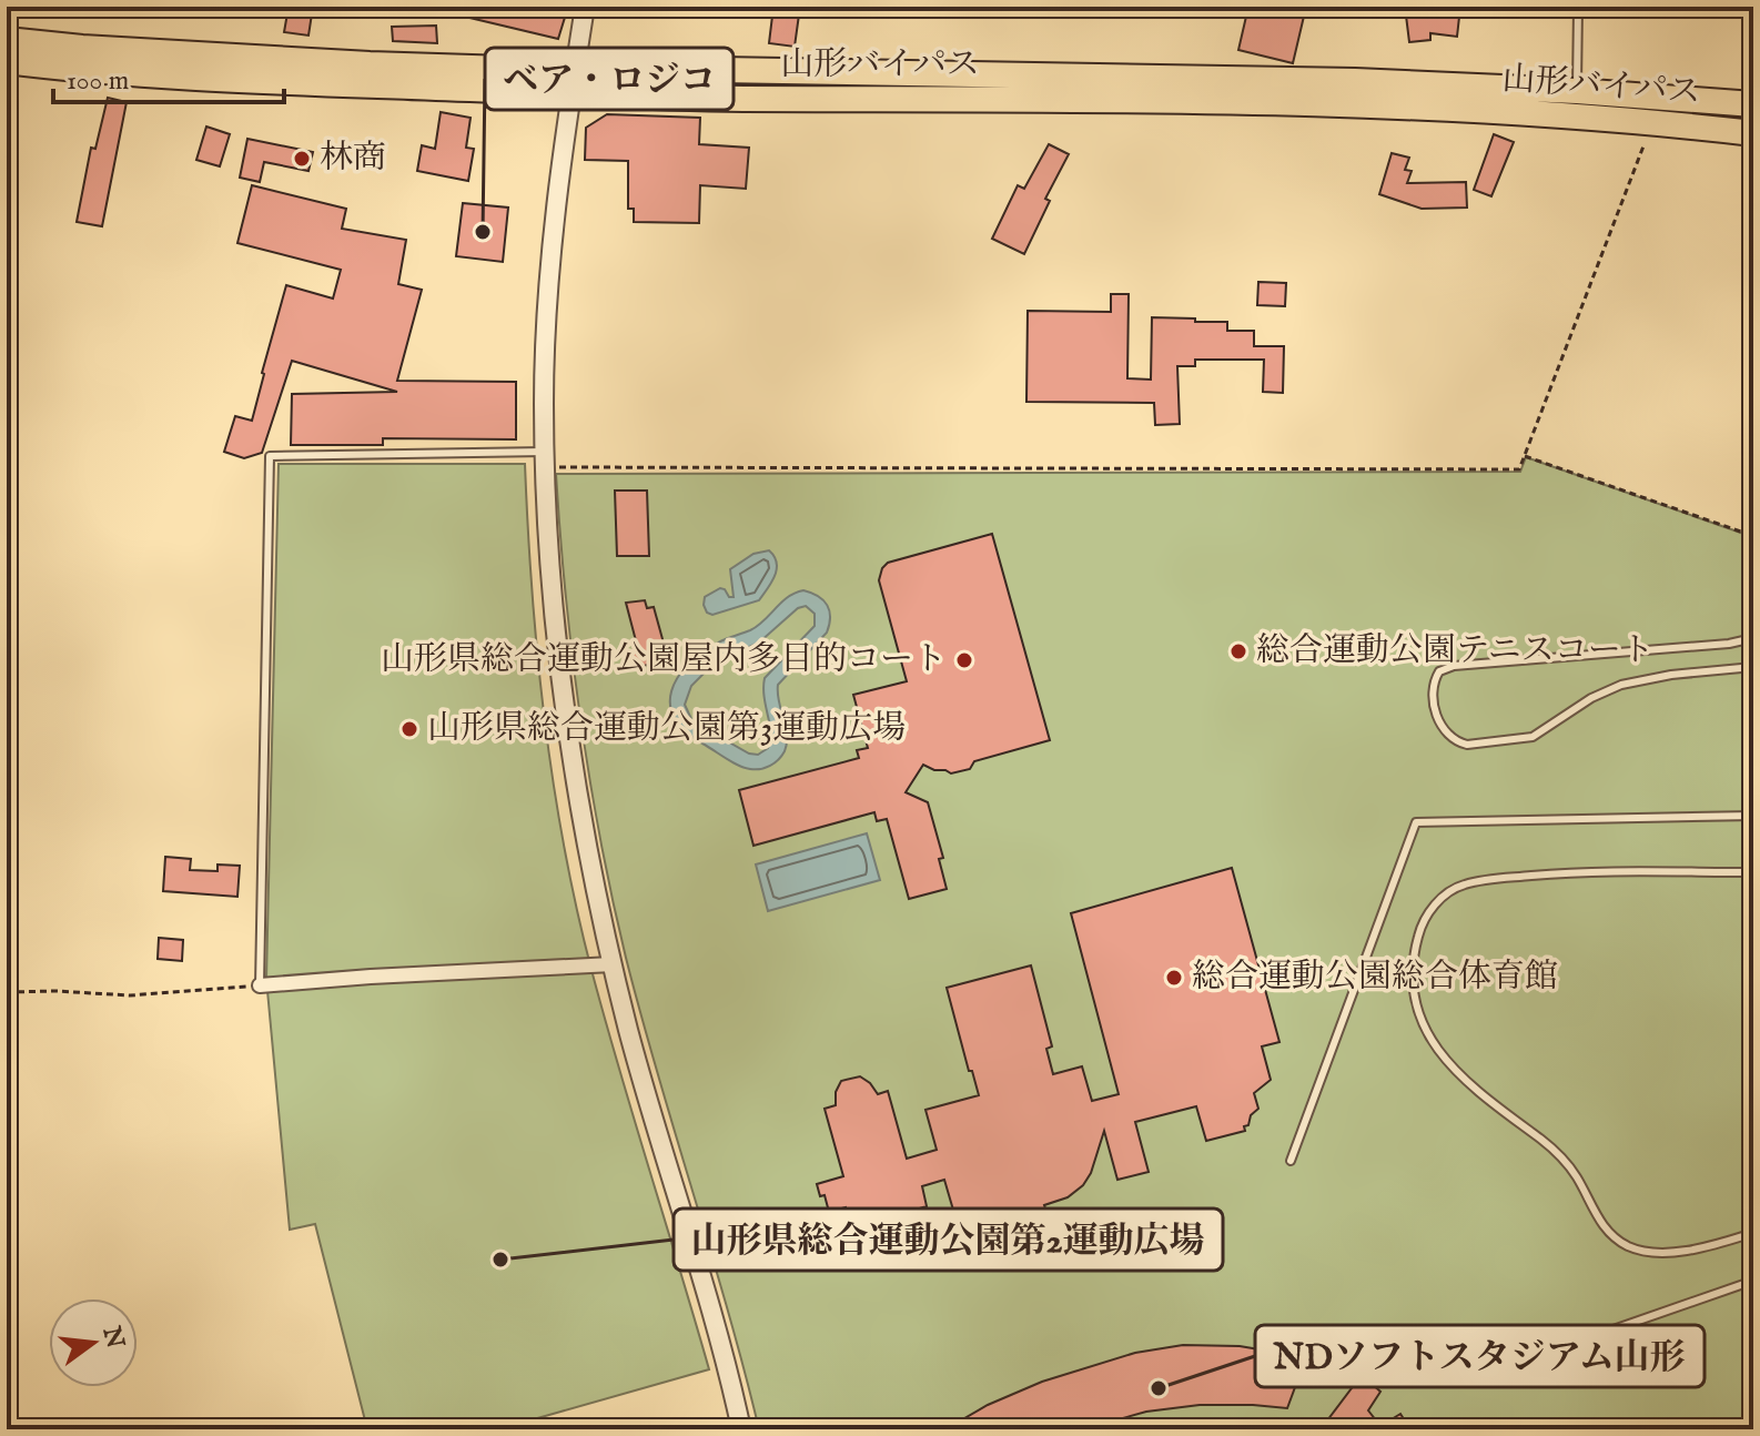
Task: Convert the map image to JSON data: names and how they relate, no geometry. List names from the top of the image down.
{
  "streets": {
    "highway": ["山形バイパス"]
  },
  "places": [
    "林商",
    "ベア・ロジコ",
    "総合運動公園テニスコート",
    "山形県総合運動公園屋内多目的コート",
    "山形県総合運動公園第3運動広場",
    "総合運動公園総合体育館",
    "山形県総合運動公園第2運動広場",
    "NDソフトスタジアム山形"
  ],
  "scale_bar": "100 m",
  "north": "right"
}
